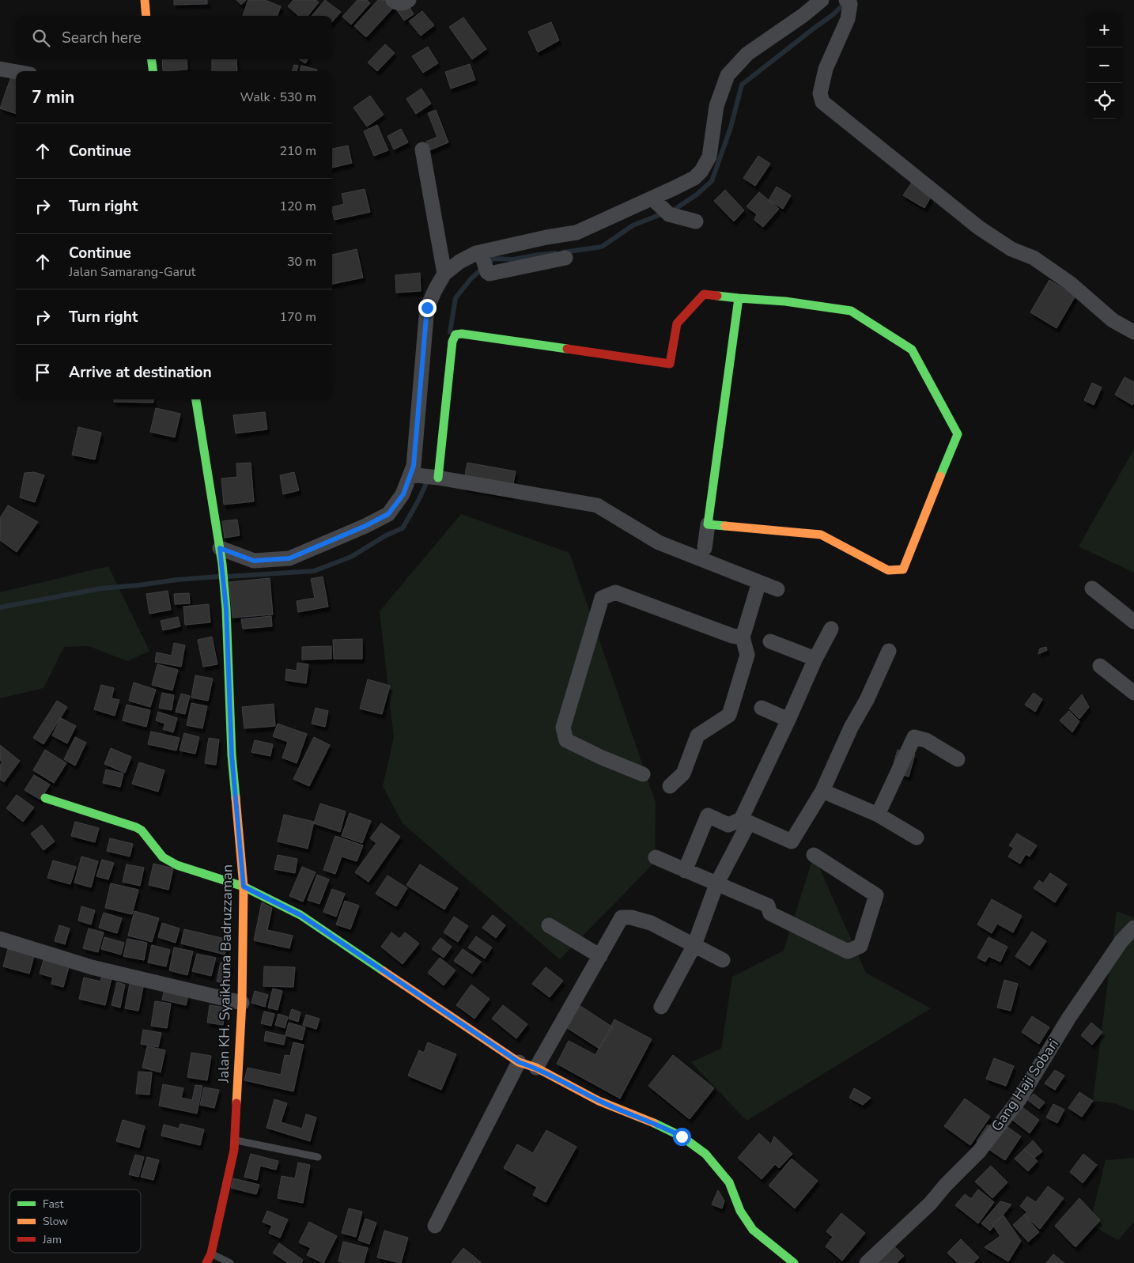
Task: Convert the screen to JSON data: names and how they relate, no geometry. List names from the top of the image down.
{
  "streets": {
    "street": ["Jalan KH. Syaikhuna Badruzzaman", "Gang Haji Sobari"]
  },
  "legend": ["Fast", "Slow", "Jam"],
  "page": {
    "map_buttons": ["+", "−"],
    "search": "Search here",
    "heading": ["7 min", "Walk · 530 m"],
    "list": [
      ["Continue", "210 m"],
      ["Turn right", "120 m"],
      ["Continue", "Jalan Samarang-Garut", "30 m"],
      ["Turn right", "170 m"],
      "Arrive at destination"
    ]
  }
}
